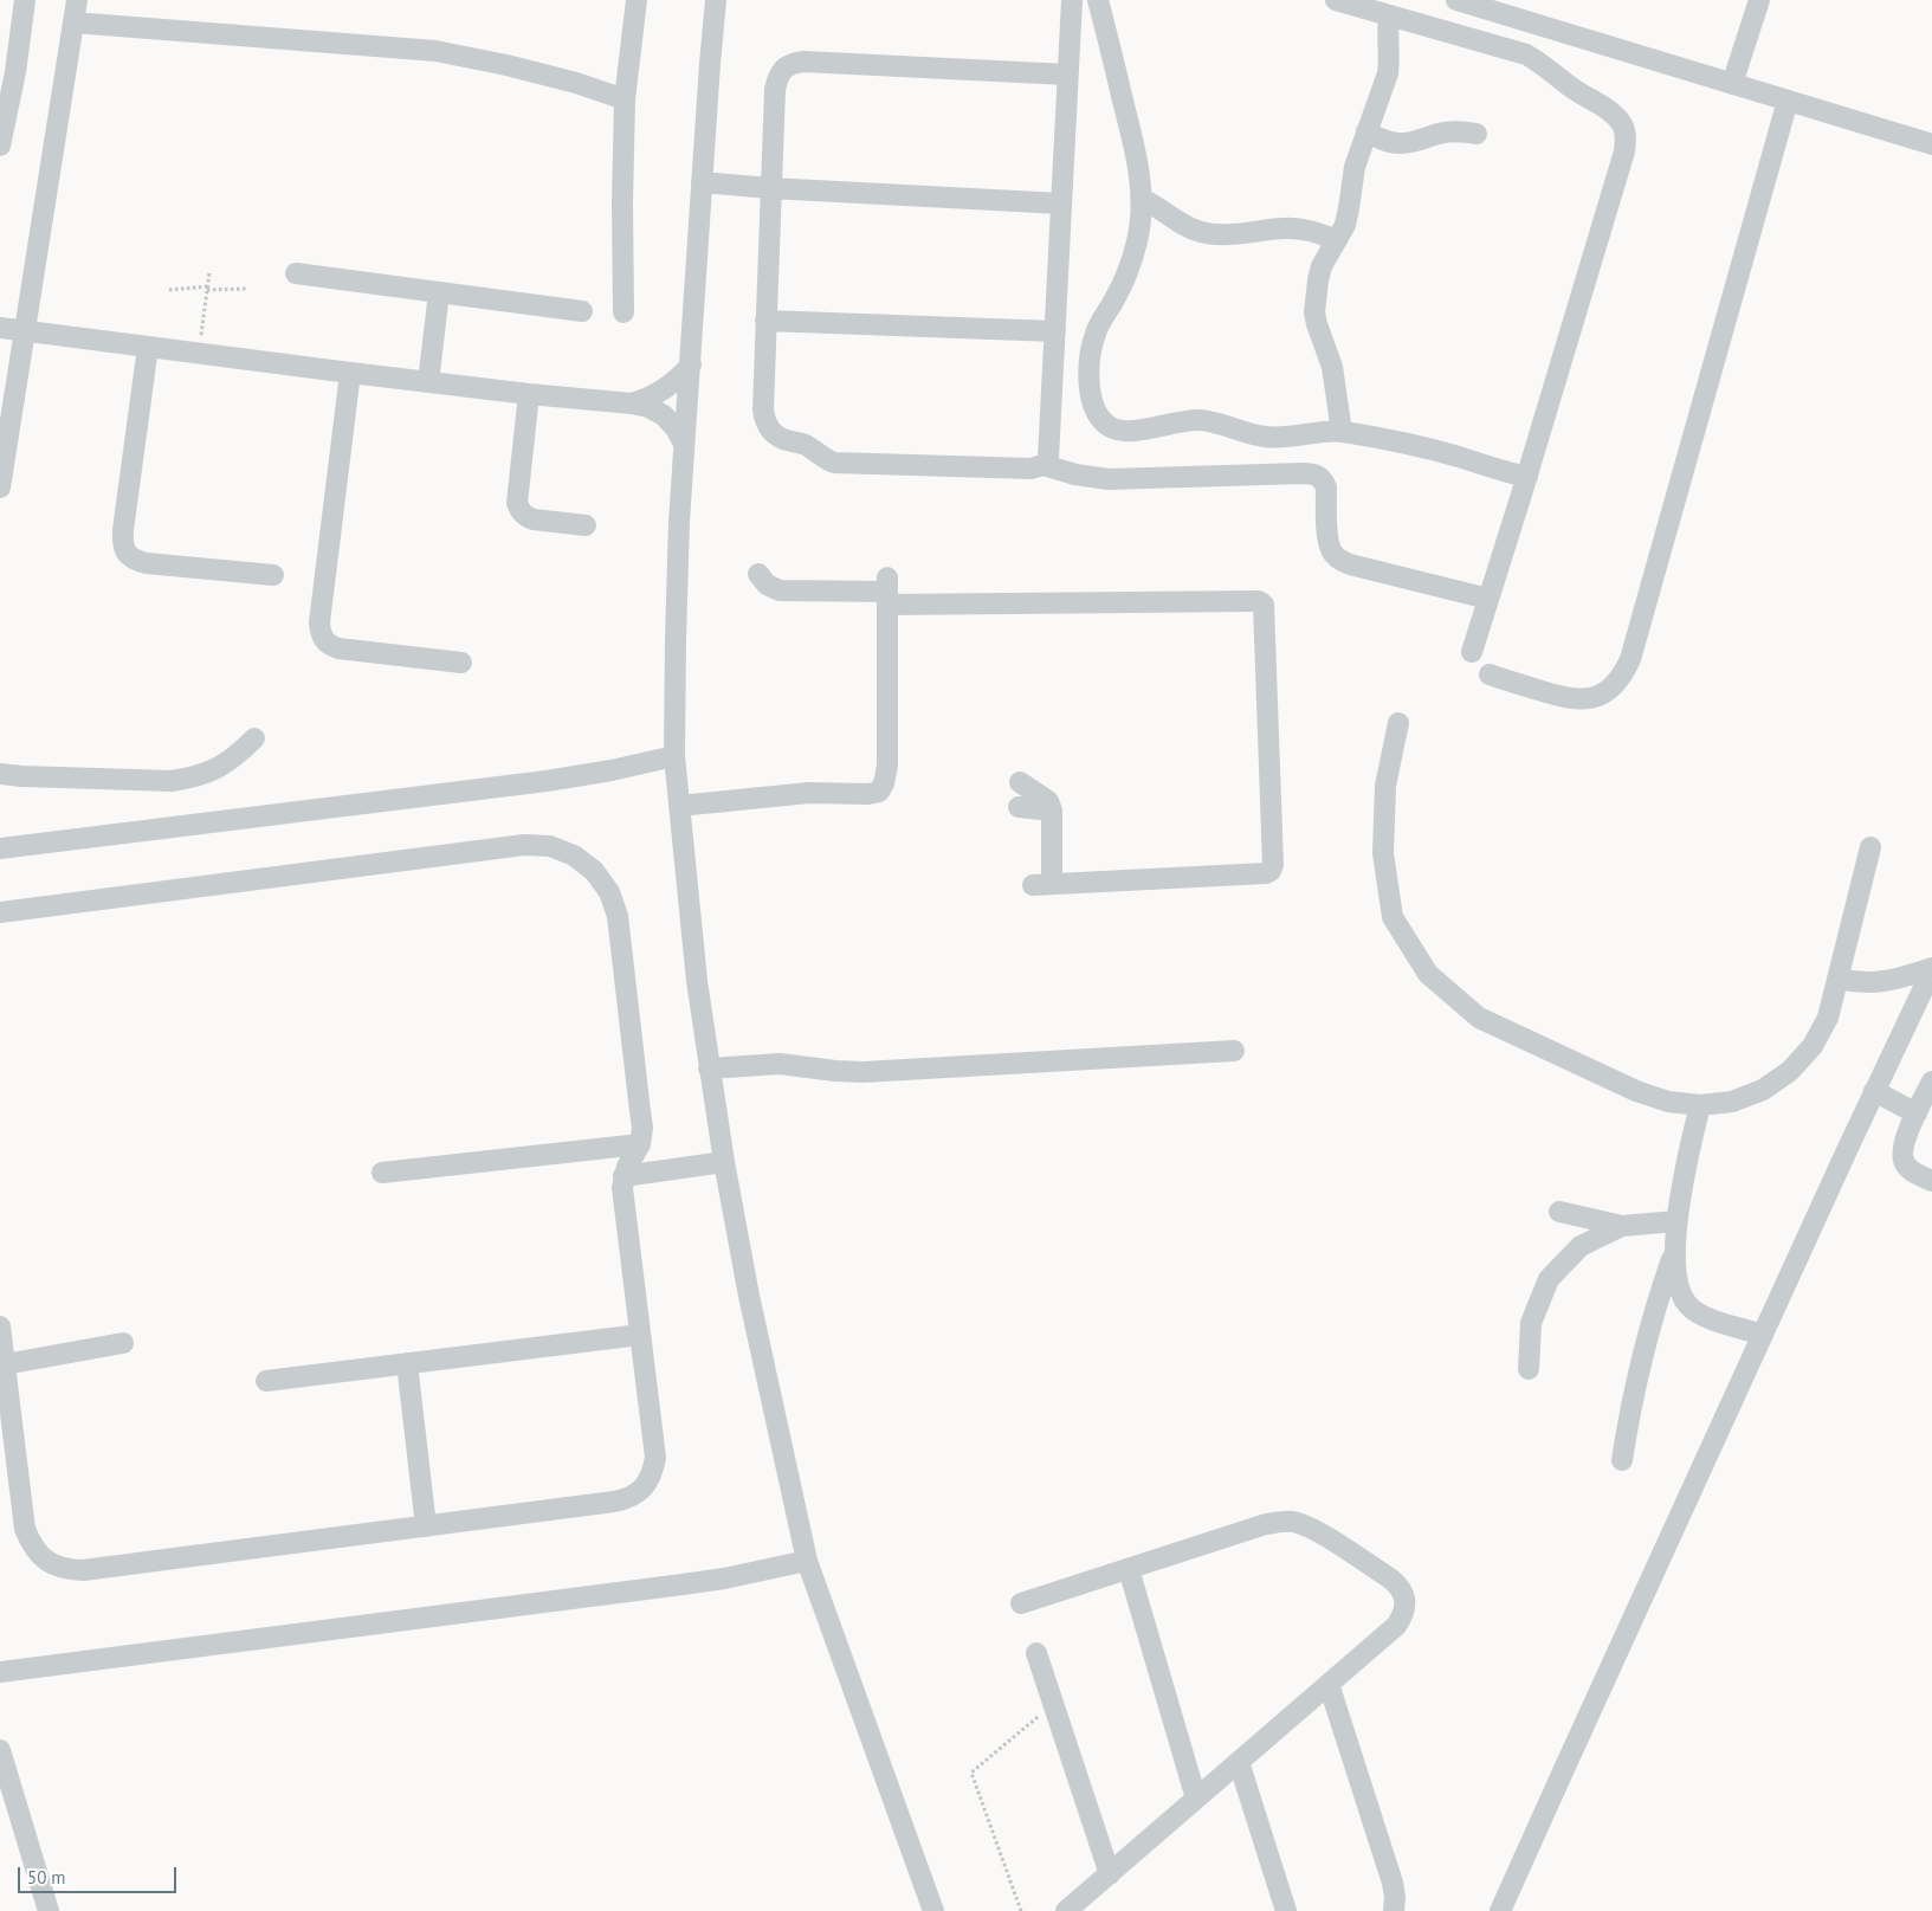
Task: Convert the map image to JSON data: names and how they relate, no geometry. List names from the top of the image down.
{
  "scale_bar": "50 m"
}
